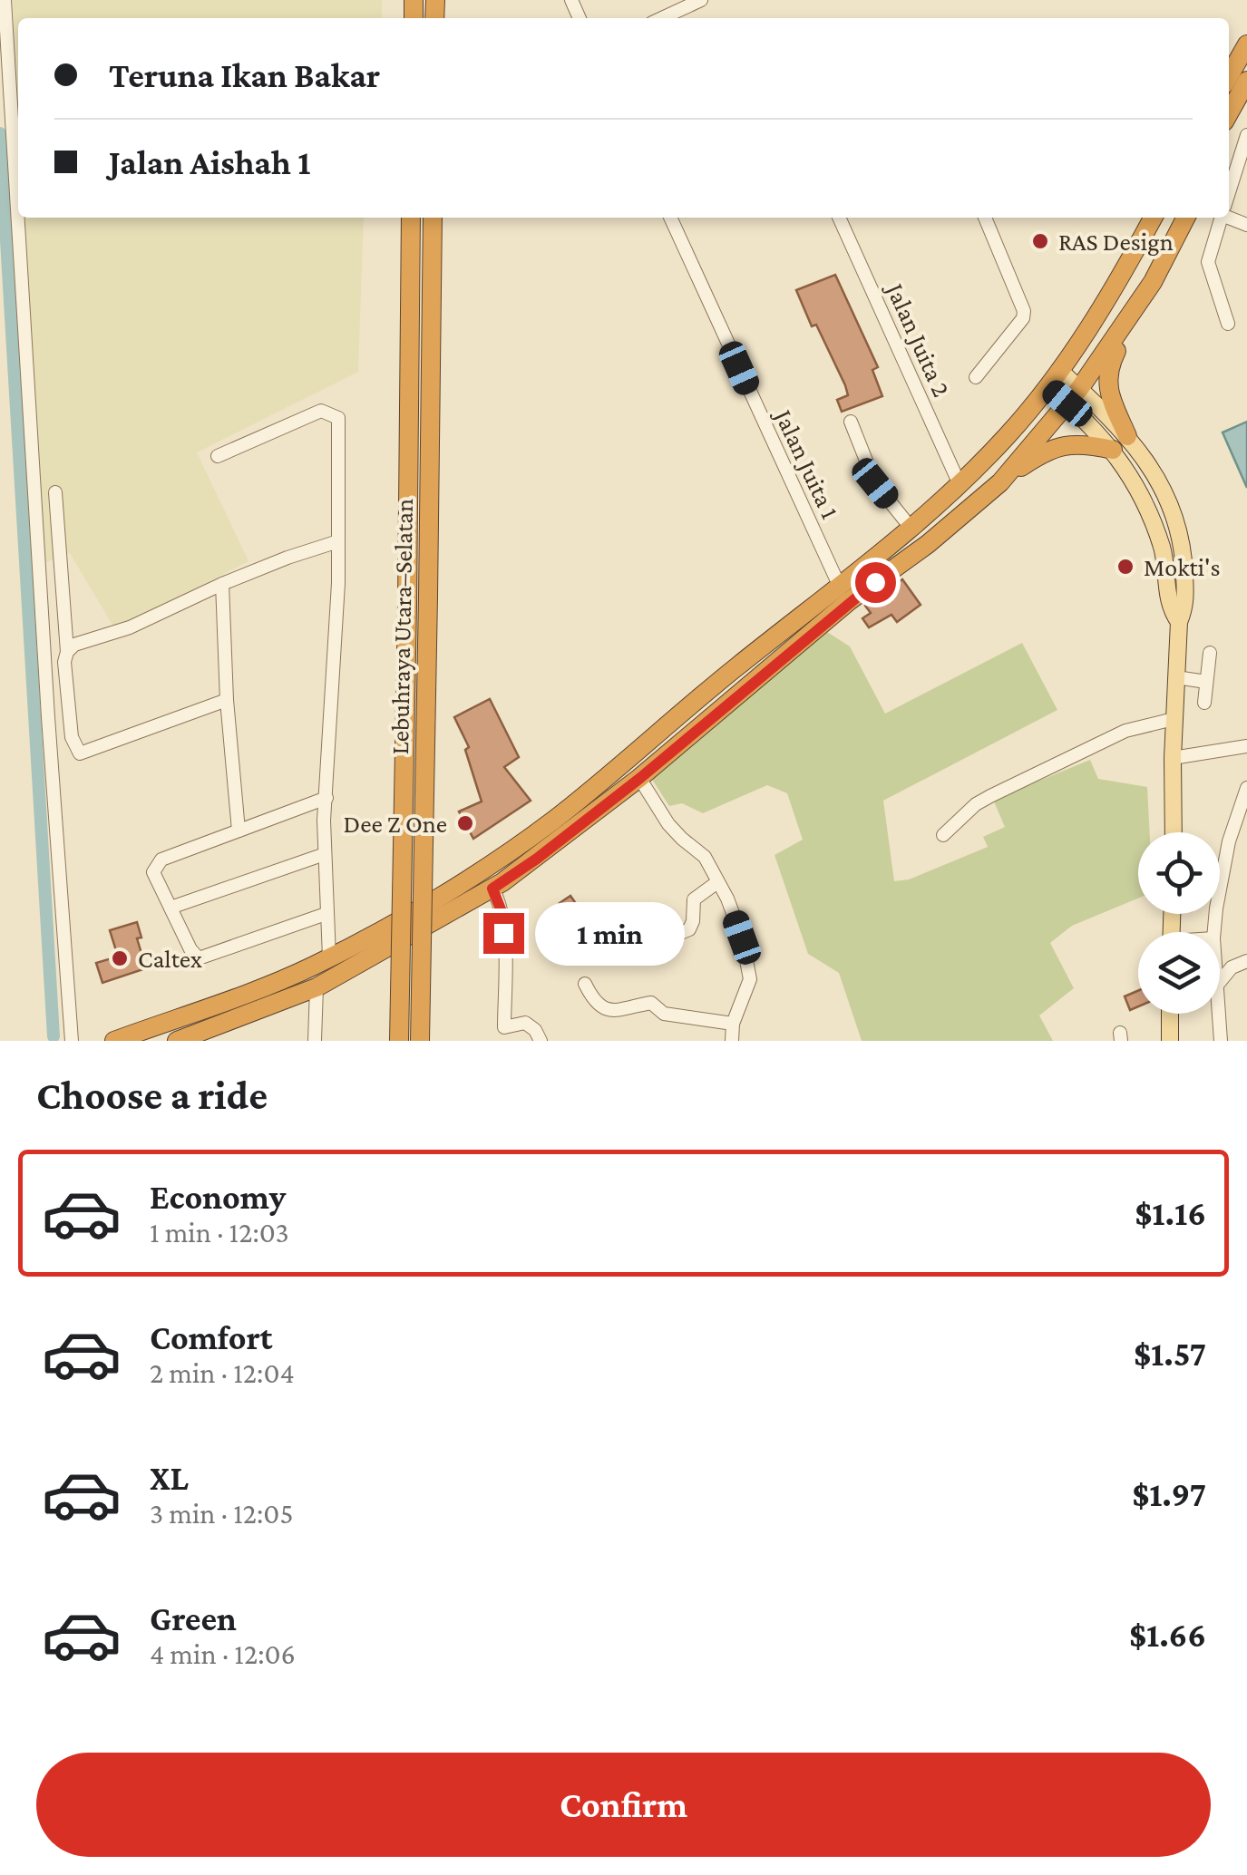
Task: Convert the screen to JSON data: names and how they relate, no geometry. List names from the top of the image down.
{
  "streets": {
    "highway": ["Lebuhraya Utara–Selatan"],
    "street": ["Jalan Juita 2", "Jalan Juita 1"]
  },
  "places": [
    "RAS Design",
    "Mokti's",
    "Dee Z One",
    "Caltex"
  ],
  "page": {
    "banner": ["Teruna Ikan Bakar", "Jalan Aishah 1"],
    "bubble": "1 min",
    "heading": "Choose a ride",
    "list": [
      {
        "name": "Economy",
        "note": "1 min · 12:03",
        "value": "$1.16"
      },
      {
        "name": "Comfort",
        "note": "2 min · 12:04",
        "value": "$1.57"
      },
      {
        "name": "XL",
        "note": "3 min · 12:05",
        "value": "$1.97"
      },
      {
        "name": "Green",
        "note": "4 min · 12:06",
        "value": "$1.66"
      }
    ],
    "buttons": "Confirm"
  }
}
